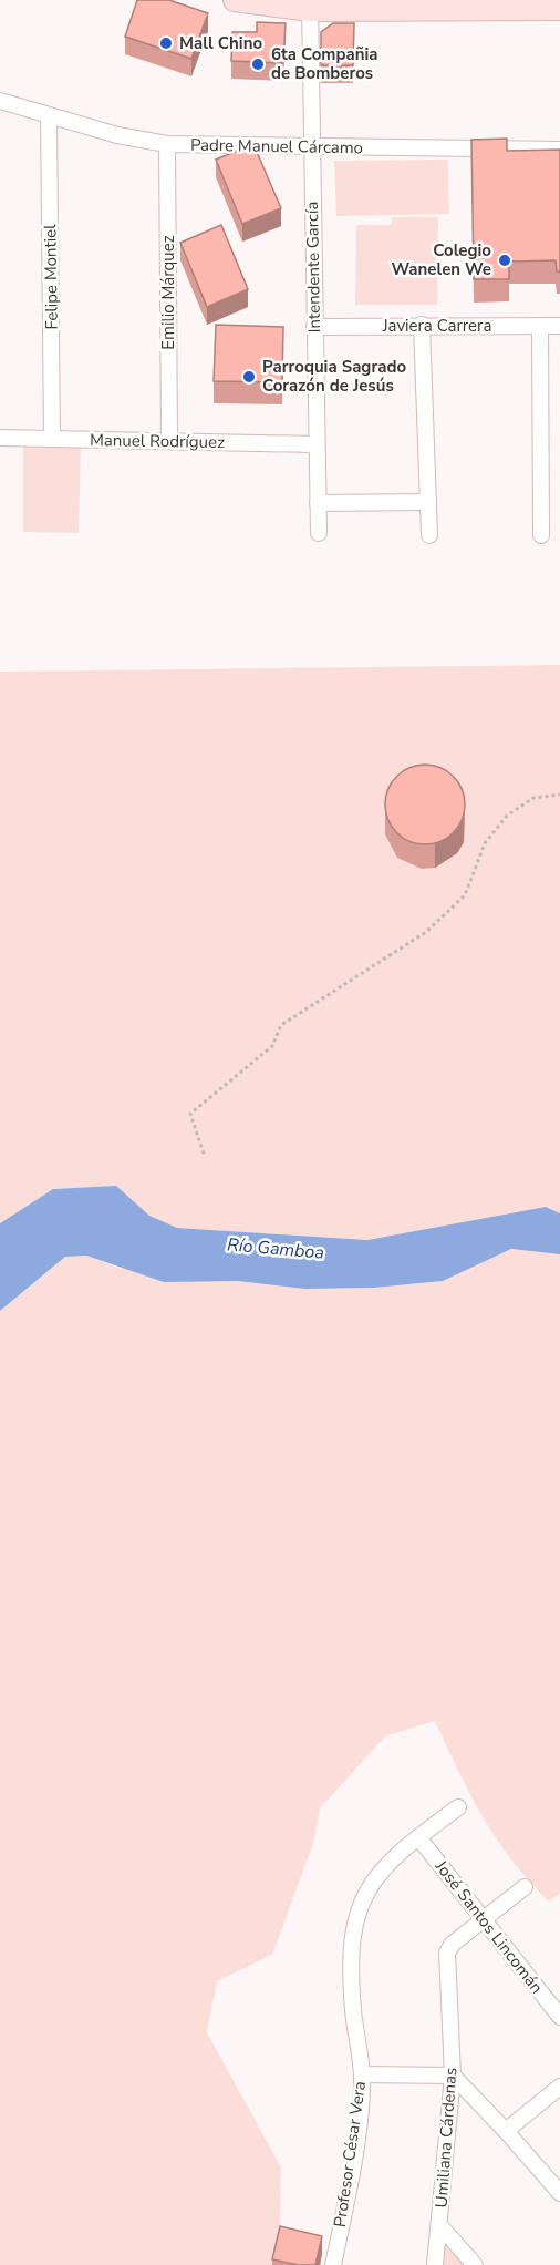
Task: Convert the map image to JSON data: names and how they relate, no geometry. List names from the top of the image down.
{
  "streets": {
    "street": [
      "Padre Manuel Cárcamo",
      "Intendente García",
      "Felipe Montiel",
      "Emilio Márquez",
      "Javiera Carrera",
      "Manuel Rodríguez",
      "José Santos Lincomán",
      "Umiliana Cárdenas",
      "Profesor César Vera"
    ]
  },
  "crossings": [
    ["Padre Manuel Cárcamo", "Intendente García"],
    ["Padre Manuel Cárcamo", "Felipe Montiel"],
    ["Padre Manuel Cárcamo", "Emilio Márquez"],
    ["Intendente García", "Javiera Carrera"],
    ["Intendente García", "Manuel Rodríguez"],
    ["Felipe Montiel", "Manuel Rodríguez"],
    ["Emilio Márquez", "Manuel Rodríguez"],
    ["José Santos Lincomán", "Umiliana Cárdenas"],
    ["José Santos Lincomán", "Profesor César Vera"]
  ],
  "water": ["Río Gamboa"],
  "places": [
    "Mall Chino",
    "6ta Compañia de Bomberos",
    "Colegio Wanelen We",
    "Parroquia Sagrado Corazón de Jesús"
  ]
}
